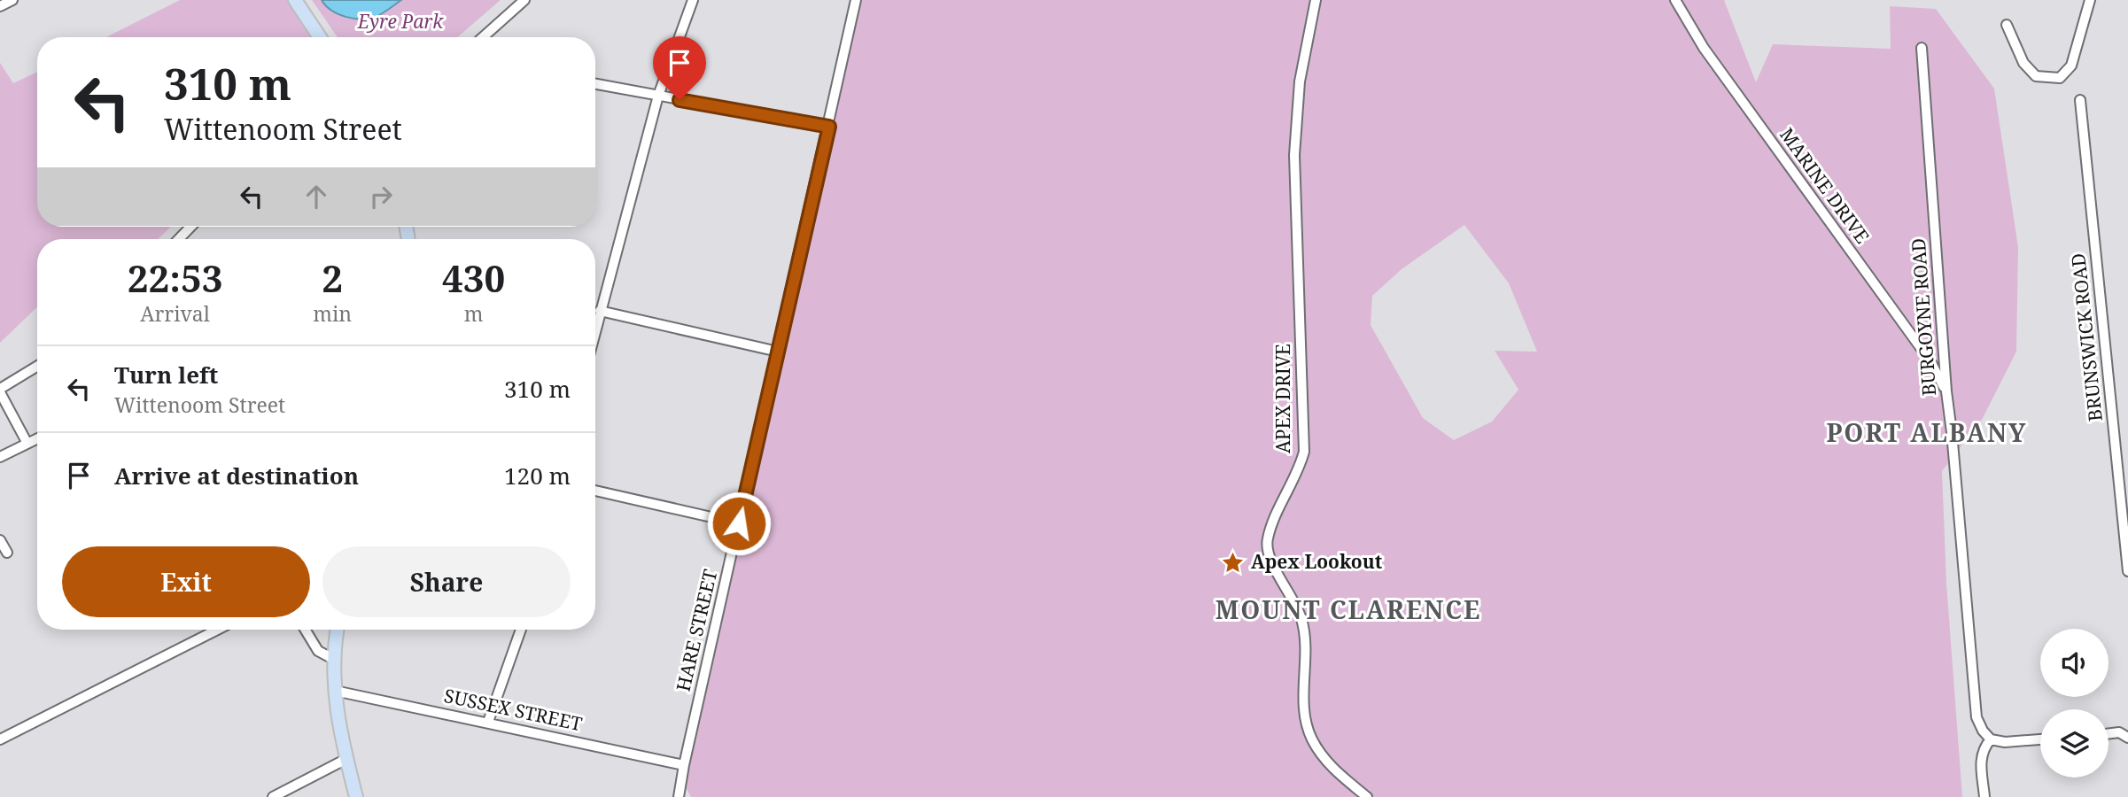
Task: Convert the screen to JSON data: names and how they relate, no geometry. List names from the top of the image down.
{
  "streets": {
    "street": [
      "MARINE DRIVE",
      "BURGOYNE ROAD",
      "BRUNSWICK ROAD",
      "APEX DRIVE",
      "HARE STREET",
      "SUSSEX STREET"
    ]
  },
  "crossings": [
    ["MARINE DRIVE", "BURGOYNE ROAD"],
    ["HARE STREET", "SUSSEX STREET"]
  ],
  "districts": ["PORT ALBANY", "MOUNT CLARENCE"],
  "parks": ["Eyre Park"],
  "places": {
    "place": ["Apex Lookout"]
  },
  "page": {
    "turn": ["310 m", "Wittenoom Street"],
    "eta": [
      "22:53",
      "Arrival",
      "2",
      "min",
      "430",
      "m"
    ],
    "list": [
      {
        "name": "Turn left",
        "note": "Wittenoom Street",
        "value": "310 m"
      },
      {
        "name": "Arrive at destination",
        "value": "120 m"
      }
    ],
    "buttons": ["Exit", "Share"]
  }
}
